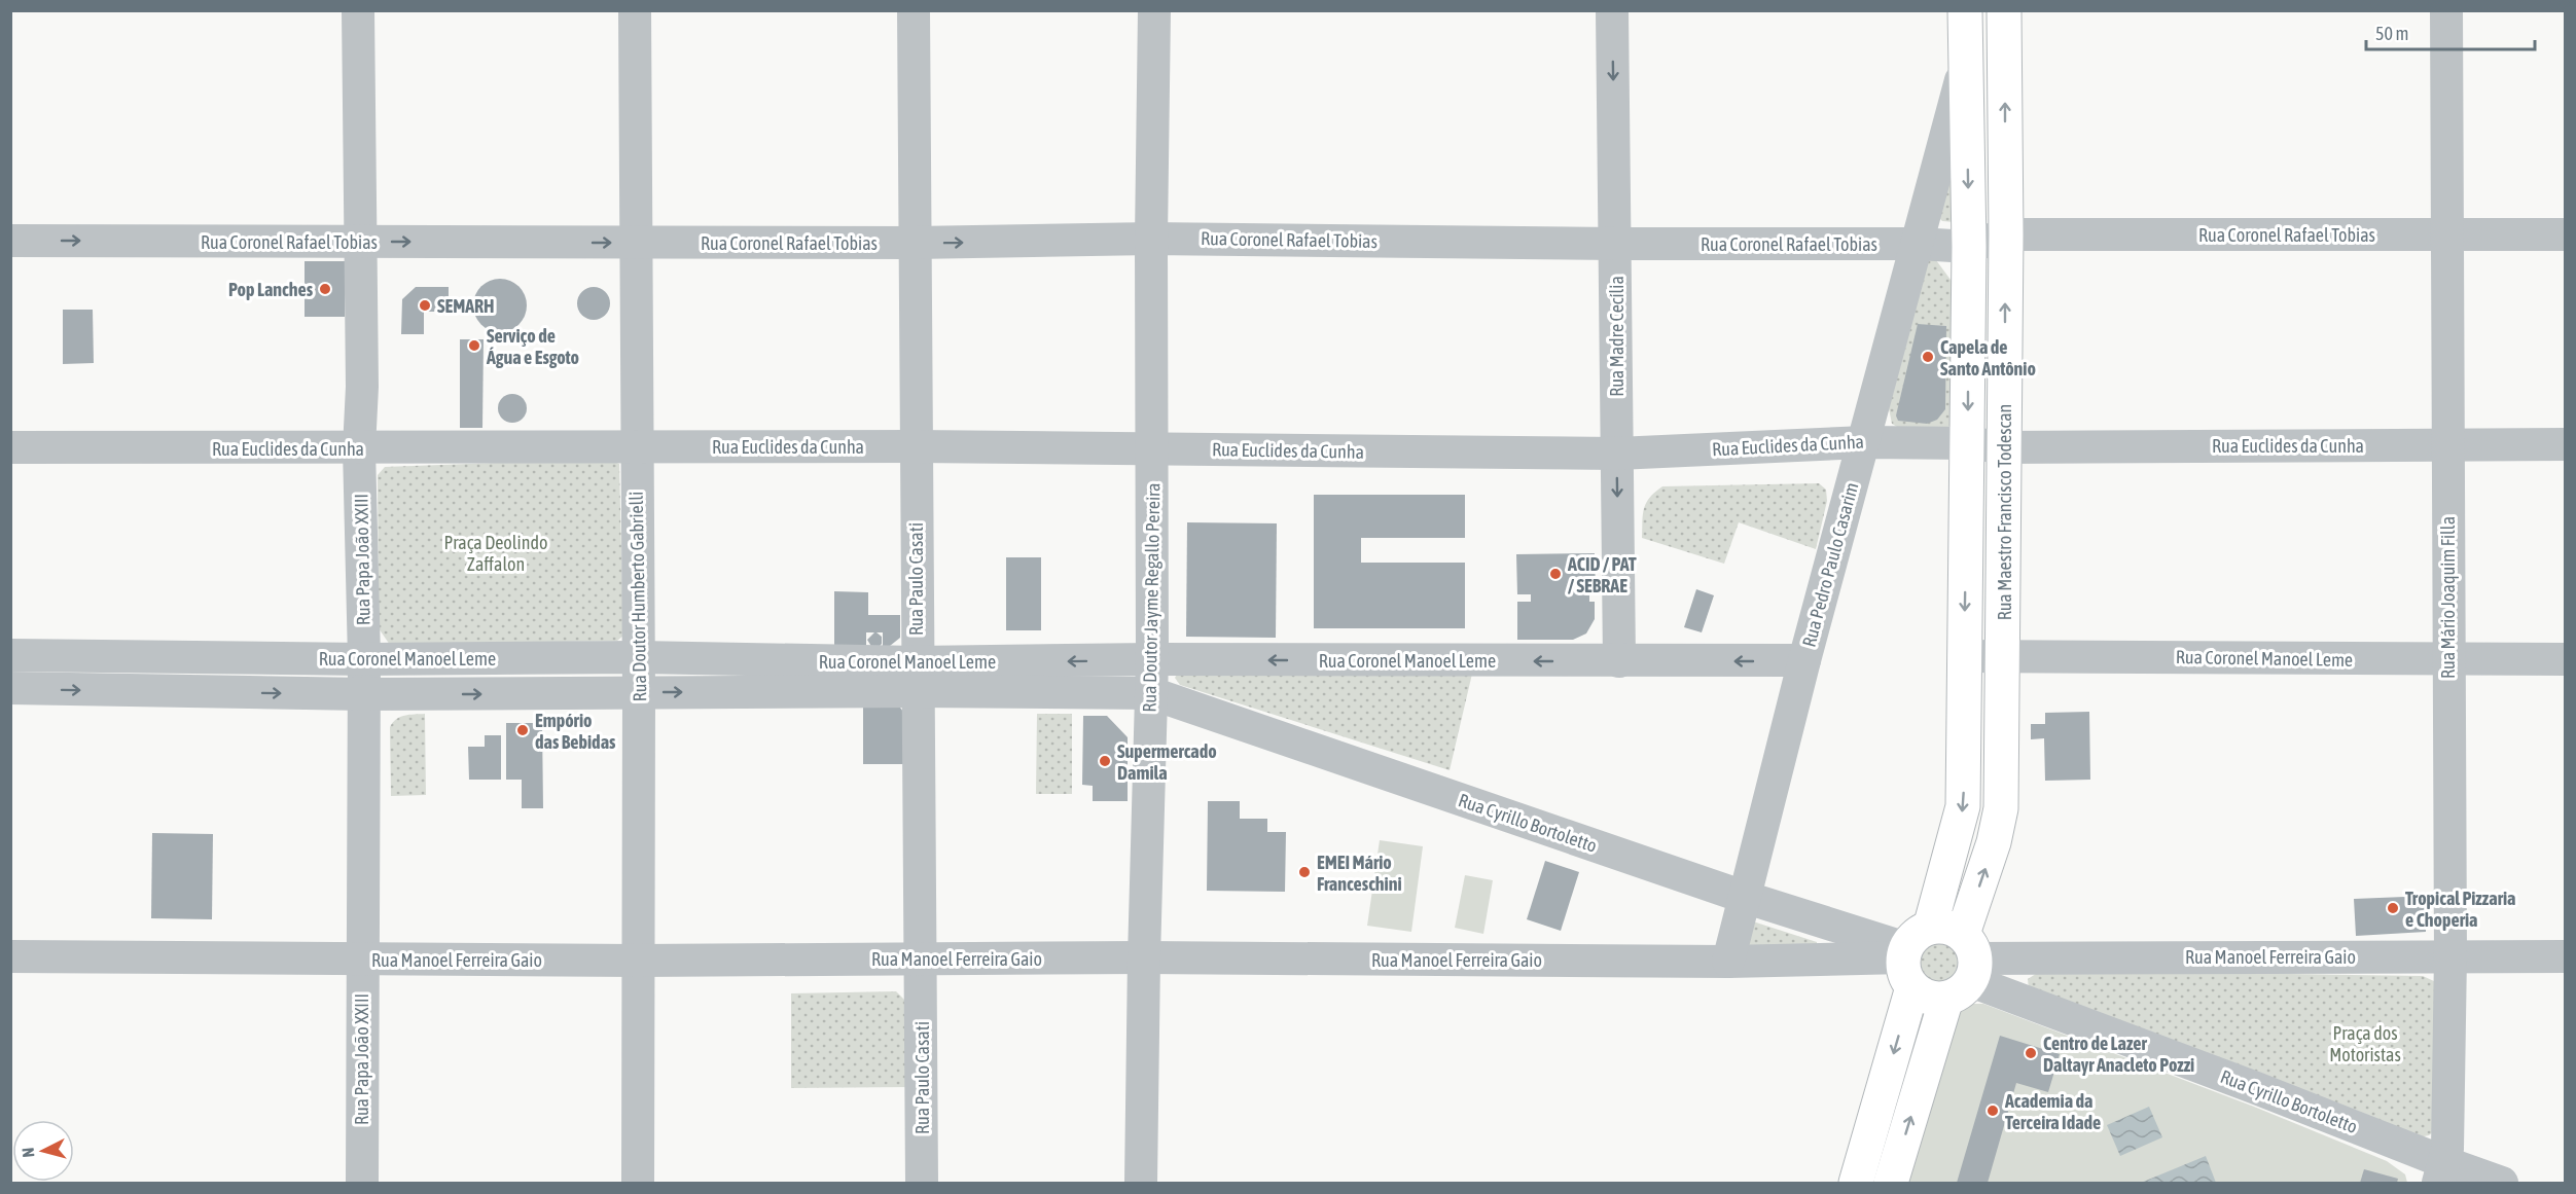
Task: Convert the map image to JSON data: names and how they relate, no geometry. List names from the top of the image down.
{
  "streets": {
    "main road": ["Rua Maestro Francisco Todescan"],
    "street": [
      "Rua Coronel Rafael Tobias",
      "Rua Madre Cecília",
      "Rua Euclides da Cunha",
      "Rua Papa João XXIII",
      "Rua Pedro Paulo Casarim",
      "Rua Paulo Casati",
      "Rua Doutor Humberto Gabrielli",
      "Rua Doutor Jayme Regallo Pereira",
      "Rua Mário Joaquim Filla",
      "Rua Coronel Manoel Leme",
      "Rua Cyrillo Bortoletto",
      "Rua Manoel Ferreira Gaio"
    ]
  },
  "crossings": [
    ["Rua Coronel Rafael Tobias", "Rua Madre Cecília"],
    ["Rua Coronel Rafael Tobias", "Rua Maestro Francisco Todescan"],
    ["Rua Coronel Rafael Tobias", "Rua Papa João XXIII"],
    ["Rua Coronel Rafael Tobias", "Rua Pedro Paulo Casarim"],
    ["Rua Coronel Rafael Tobias", "Rua Paulo Casati"],
    ["Rua Coronel Rafael Tobias", "Rua Doutor Humberto Gabrielli"],
    ["Rua Coronel Rafael Tobias", "Rua Doutor Jayme Regallo Pereira"],
    ["Rua Coronel Rafael Tobias", "Rua Mário Joaquim Filla"],
    ["Rua Madre Cecília", "Rua Euclides da Cunha"],
    ["Rua Madre Cecília", "Rua Coronel Manoel Leme"],
    ["Rua Euclides da Cunha", "Rua Maestro Francisco Todescan"],
    ["Rua Euclides da Cunha", "Rua Papa João XXIII"],
    ["Rua Euclides da Cunha", "Rua Pedro Paulo Casarim"],
    ["Rua Euclides da Cunha", "Rua Paulo Casati"],
    ["Rua Euclides da Cunha", "Rua Doutor Humberto Gabrielli"],
    ["Rua Euclides da Cunha", "Rua Doutor Jayme Regallo Pereira"],
    ["Rua Euclides da Cunha", "Rua Mário Joaquim Filla"],
    ["Rua Maestro Francisco Todescan", "Rua Pedro Paulo Casarim"],
    ["Rua Maestro Francisco Todescan", "Rua Coronel Manoel Leme"],
    ["Rua Maestro Francisco Todescan", "Rua Cyrillo Bortoletto"],
    ["Rua Maestro Francisco Todescan", "Rua Manoel Ferreira Gaio"],
    ["Rua Papa João XXIII", "Rua Coronel Manoel Leme"],
    ["Rua Papa João XXIII", "Rua Manoel Ferreira Gaio"],
    ["Rua Pedro Paulo Casarim", "Rua Coronel Manoel Leme"],
    ["Rua Pedro Paulo Casarim", "Rua Cyrillo Bortoletto"],
    ["Rua Pedro Paulo Casarim", "Rua Manoel Ferreira Gaio"],
    ["Rua Paulo Casati", "Rua Coronel Manoel Leme"],
    ["Rua Paulo Casati", "Rua Manoel Ferreira Gaio"],
    ["Rua Doutor Humberto Gabrielli", "Rua Coronel Manoel Leme"],
    ["Rua Doutor Humberto Gabrielli", "Rua Manoel Ferreira Gaio"],
    ["Rua Doutor Jayme Regallo Pereira", "Rua Coronel Manoel Leme"],
    ["Rua Doutor Jayme Regallo Pereira", "Rua Cyrillo Bortoletto"],
    ["Rua Doutor Jayme Regallo Pereira", "Rua Manoel Ferreira Gaio"],
    ["Rua Mário Joaquim Filla", "Rua Coronel Manoel Leme"],
    ["Rua Mário Joaquim Filla", "Rua Cyrillo Bortoletto"],
    ["Rua Mário Joaquim Filla", "Rua Manoel Ferreira Gaio"],
    ["Rua Coronel Manoel Leme", "Rua Cyrillo Bortoletto"],
    ["Rua Cyrillo Bortoletto", "Rua Manoel Ferreira Gaio"]
  ],
  "one_way": ["Rua Madre Cecília"],
  "parks": ["Praça Deolindo Zaffalon", "Praça dos Motoristas"],
  "places": [
    "Pop Lanches",
    "SEMARH",
    "Serviço de Água e Esgoto",
    "Capela de Santo Antônio",
    "ACID / PAT / SEBRAE",
    "Empório das Bebidas",
    "Supermercado Damila",
    "EMEI Mário Franceschini",
    "Tropical Pizzaria e Choperia",
    "Centro de Lazer Daltayr Anacleto Pozzi",
    "Academia da Terceira Idade"
  ],
  "scale_bar": "50 m",
  "north": "left"
}
